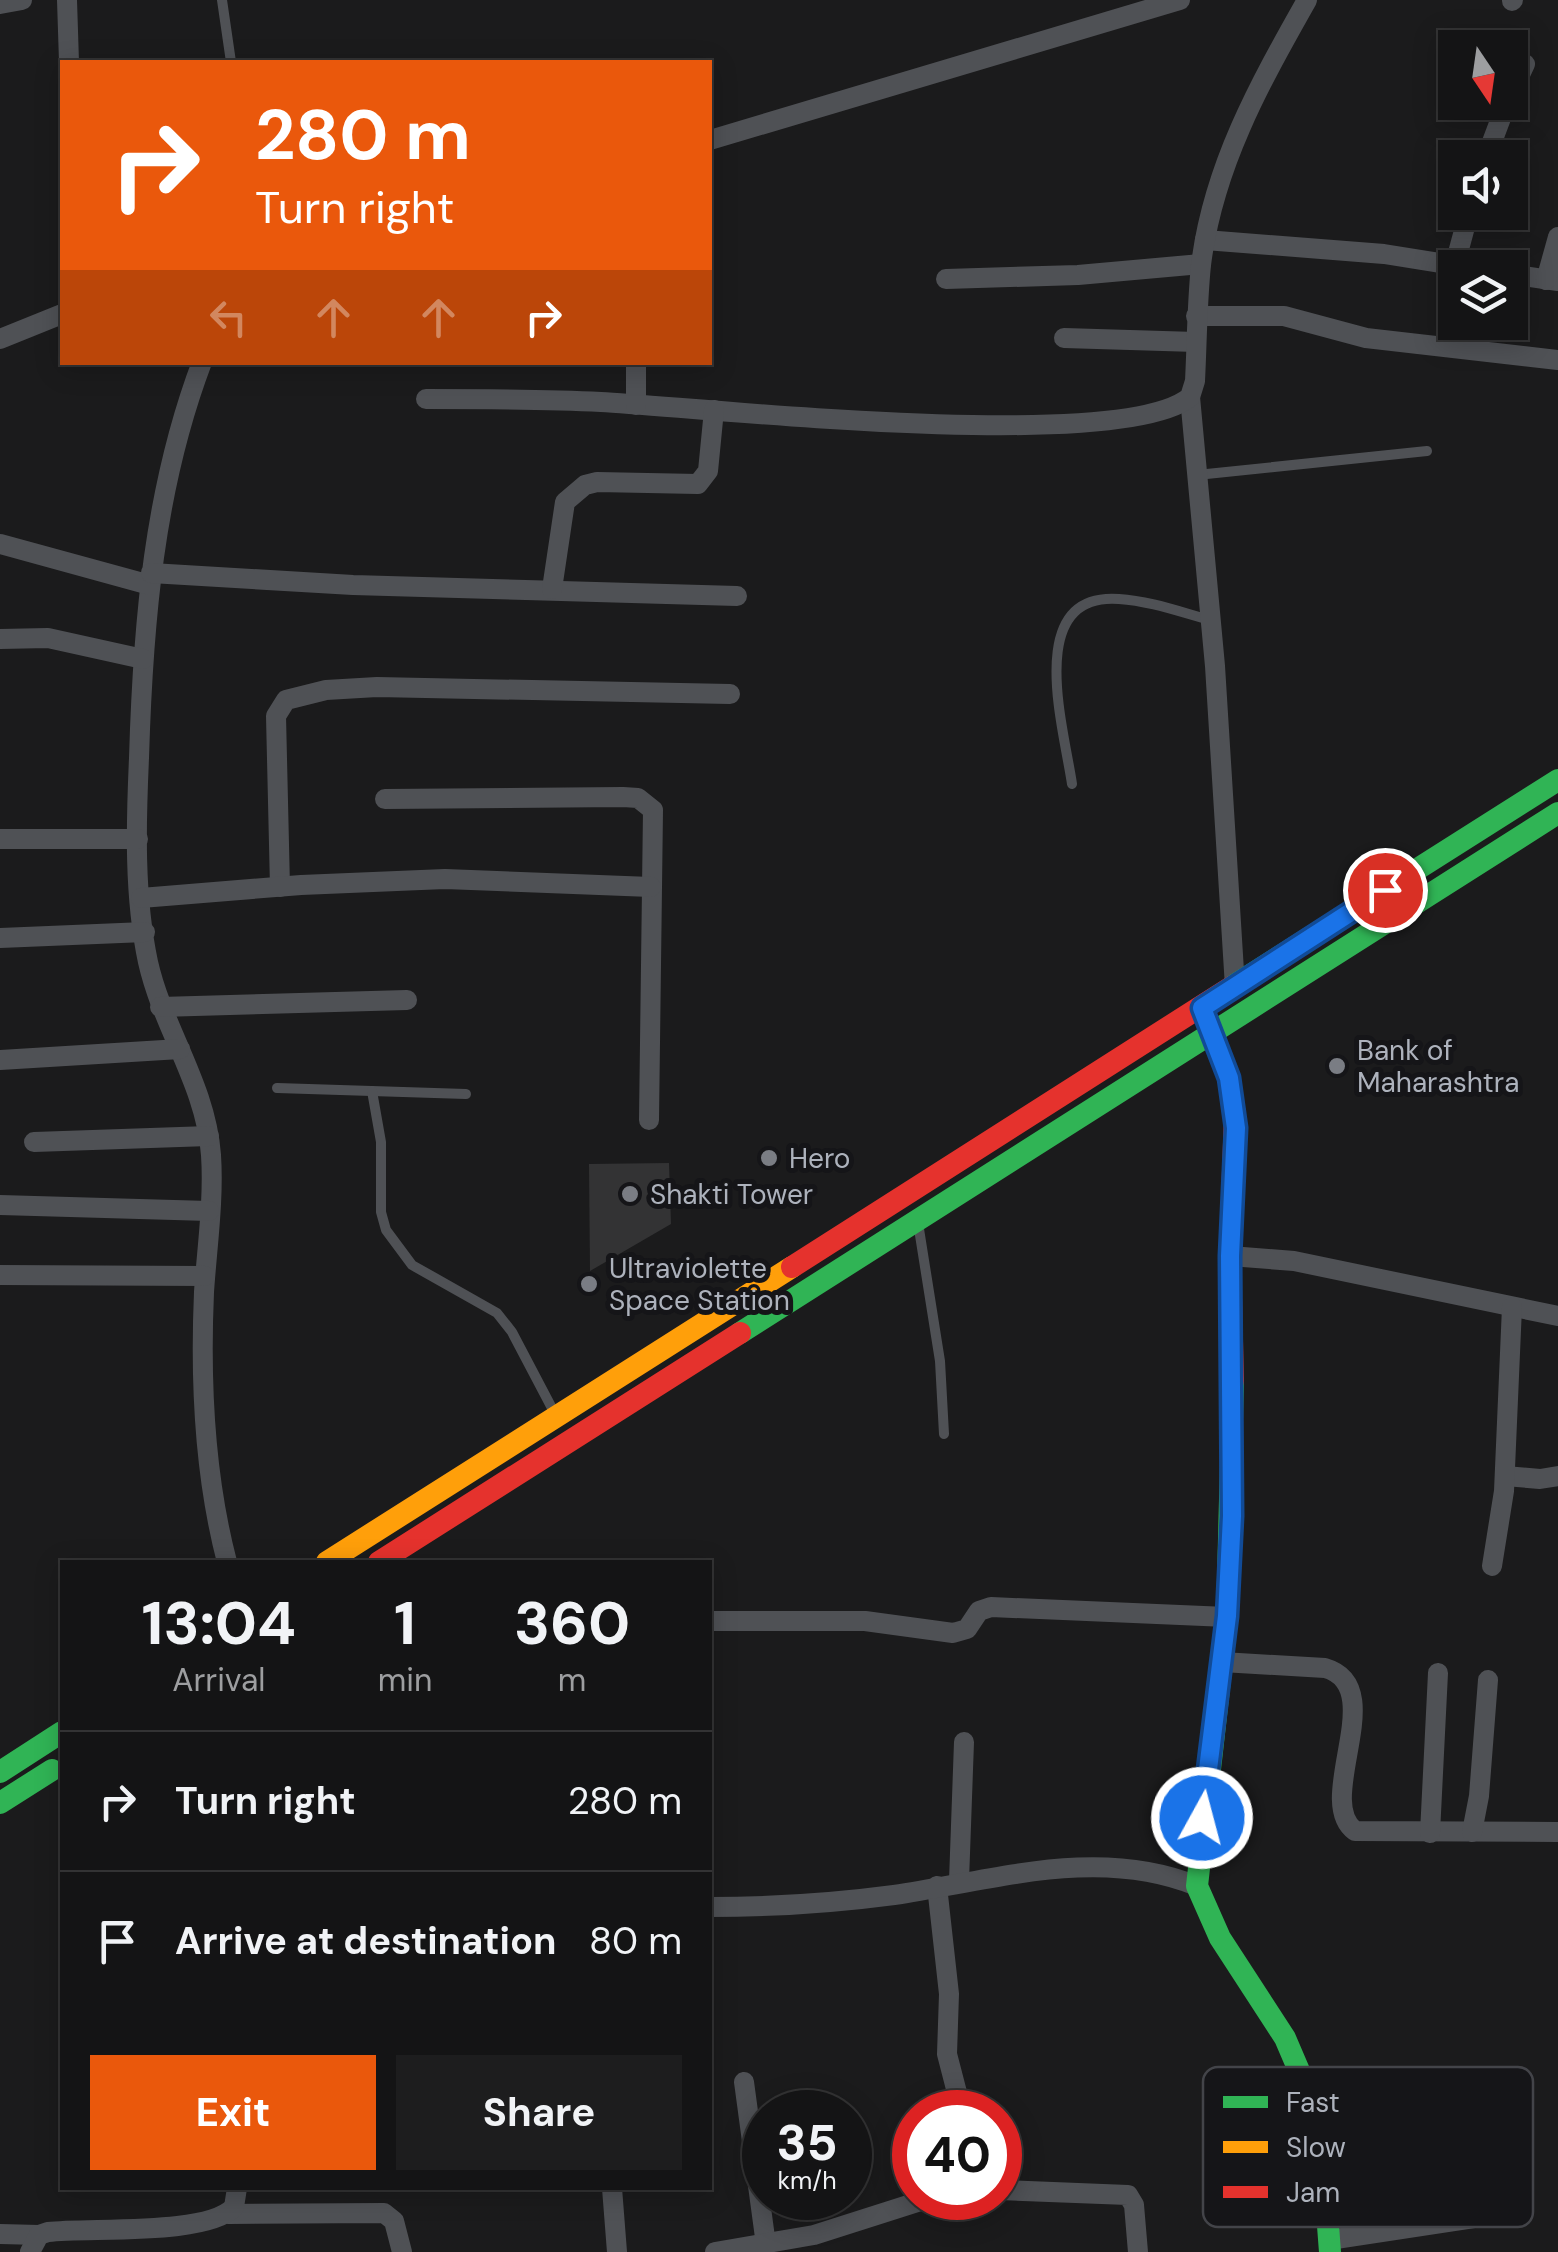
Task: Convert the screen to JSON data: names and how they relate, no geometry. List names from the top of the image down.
{
  "places": [
    "Bank of Maharashtra",
    "Hero",
    "Shakti Tower",
    "Ultraviolette Space Station"
  ],
  "legend": ["Fast", "Slow", "Jam"],
  "north": "bottom",
  "page": {
    "turn": ["280 m", "Turn right"],
    "eta": [
      "13:04",
      "Arrival",
      "1",
      "min",
      "360",
      "m"
    ],
    "list": [
      {
        "name": "Turn right",
        "value": "280 m"
      },
      {
        "name": "Arrive at destination",
        "value": "80 m"
      }
    ],
    "buttons": ["Exit", "Share"],
    "speed": "35 km/h",
    "limit": "40"
  }
}
